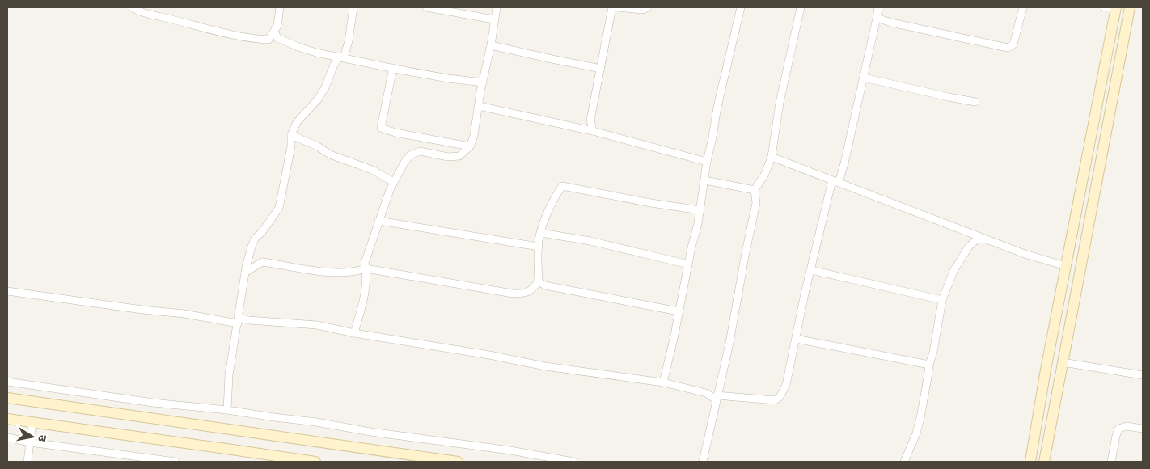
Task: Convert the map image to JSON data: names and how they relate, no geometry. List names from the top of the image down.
{
  "north": "right"
}
